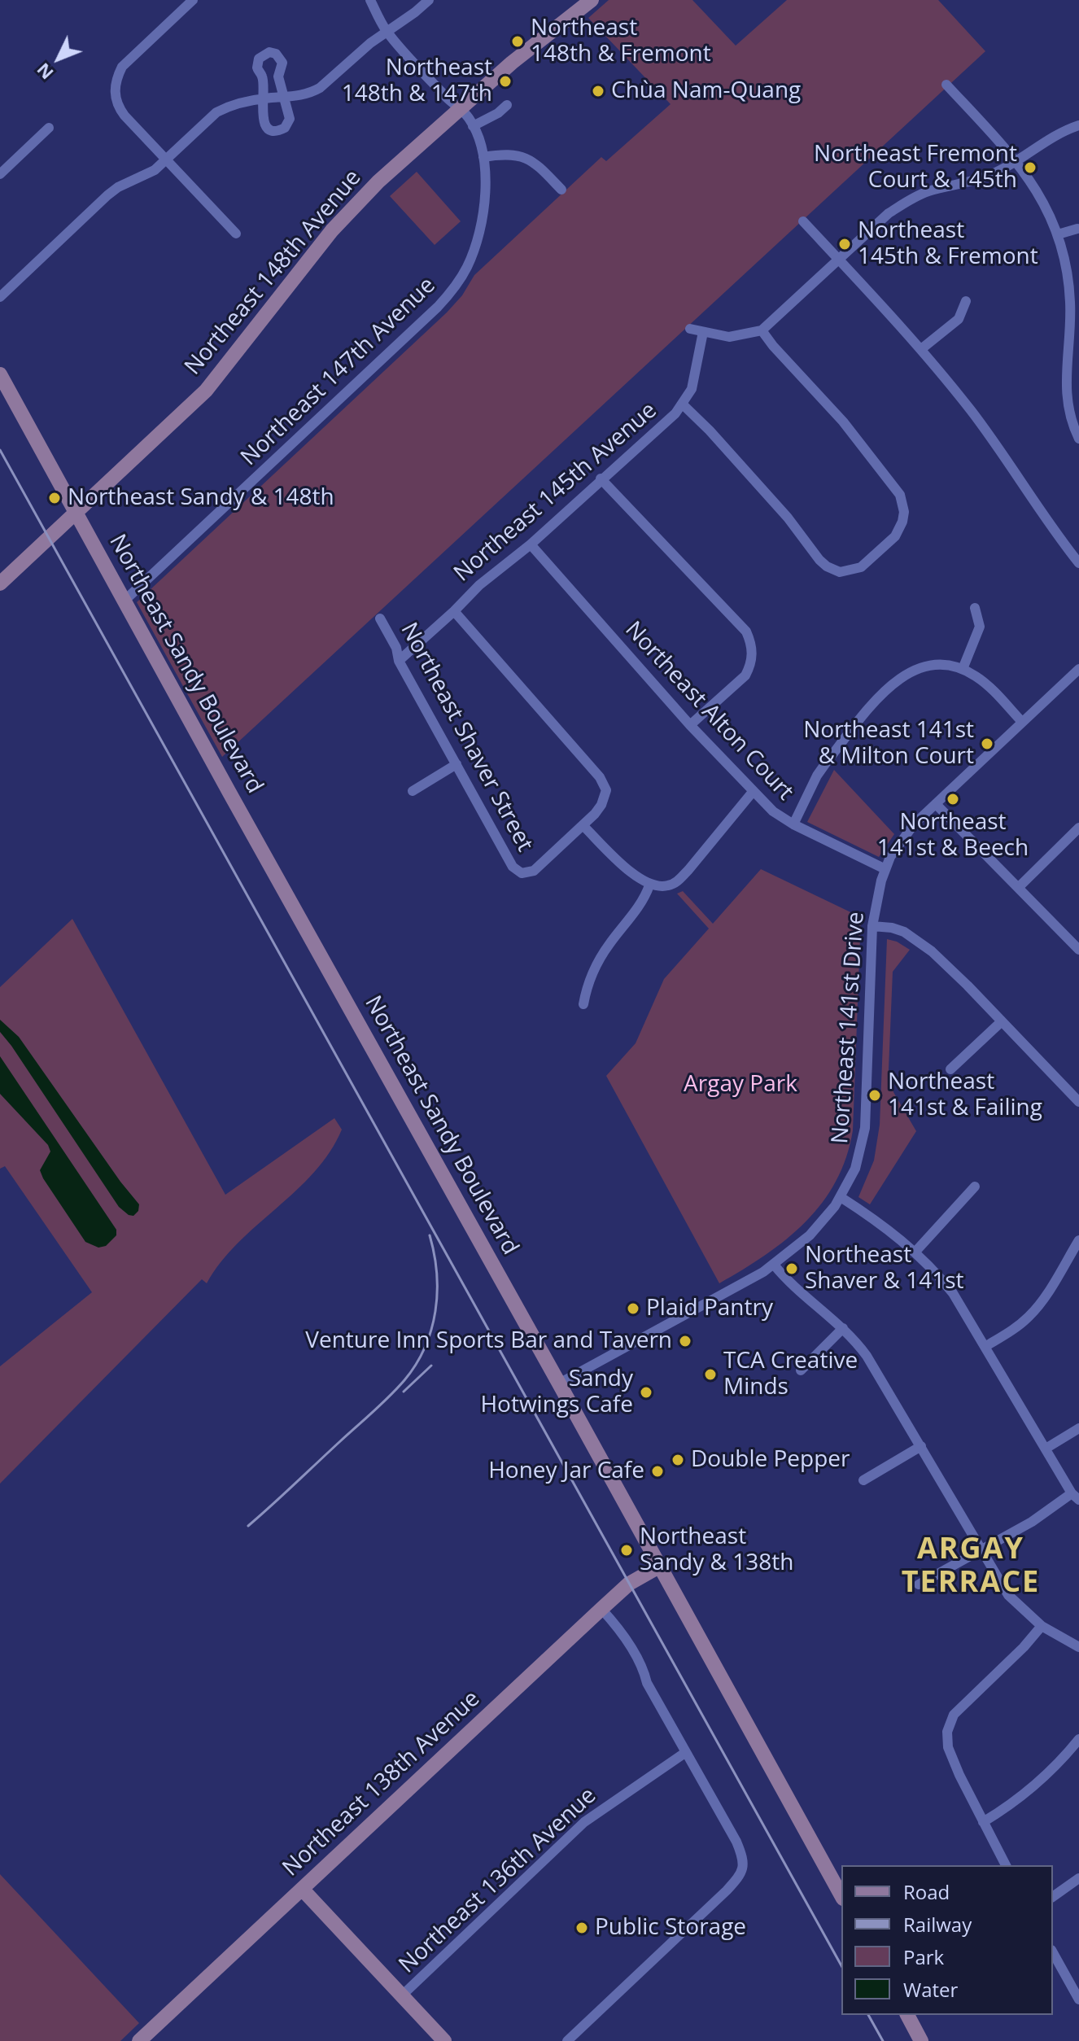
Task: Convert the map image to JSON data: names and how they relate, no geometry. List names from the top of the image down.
{
  "streets": {
    "main road": ["Northeast 148th Avenue", "Northeast Sandy Boulevard", "Northeast 138th Avenue"],
    "street": [
      "Northeast 147th Avenue",
      "Northeast 145th Avenue",
      "Northeast Alton Court",
      "Northeast Shaver Street",
      "Northeast 141st Drive",
      "Northeast 136th Avenue"
    ]
  },
  "crossings": [
    ["Northeast 148th Avenue", "Northeast 147th Avenue"],
    ["Northeast 148th Avenue", "Northeast Sandy Boulevard"],
    ["Northeast 147th Avenue", "Northeast Sandy Boulevard"],
    ["Northeast 145th Avenue", "Northeast Alton Court"],
    ["Northeast 145th Avenue", "Northeast Shaver Street"],
    ["Northeast Sandy Boulevard", "Northeast 141st Drive"],
    ["Northeast Sandy Boulevard", "Northeast 138th Avenue"],
    ["Northeast Alton Court", "Northeast 141st Drive"]
  ],
  "districts": ["ARGAY TERRACE"],
  "parks": ["Argay Park"],
  "places": [
    "Northeast 148th & Fremont",
    "Northeast 148th & 147th",
    "Chùa Nam-Quang",
    "Northeast Fremont Court & 145th",
    "Northeast 145th & Fremont",
    "Northeast Sandy & 148th",
    "Northeast 141st & Milton Court",
    "Northeast 141st & Beech",
    "Northeast 141st & Failing",
    "Northeast Shaver & 141st",
    "Plaid Pantry",
    "Venture Inn Sports Bar and Tavern",
    "TCA Creative Minds",
    "Sandy Hotwings Cafe",
    "Double Pepper",
    "Honey Jar Cafe",
    "Northeast Sandy & 138th",
    "Public Storage"
  ],
  "legend": [
    "Road",
    "Railway",
    "Park",
    "Water"
  ],
  "north": "bottom left"
}
